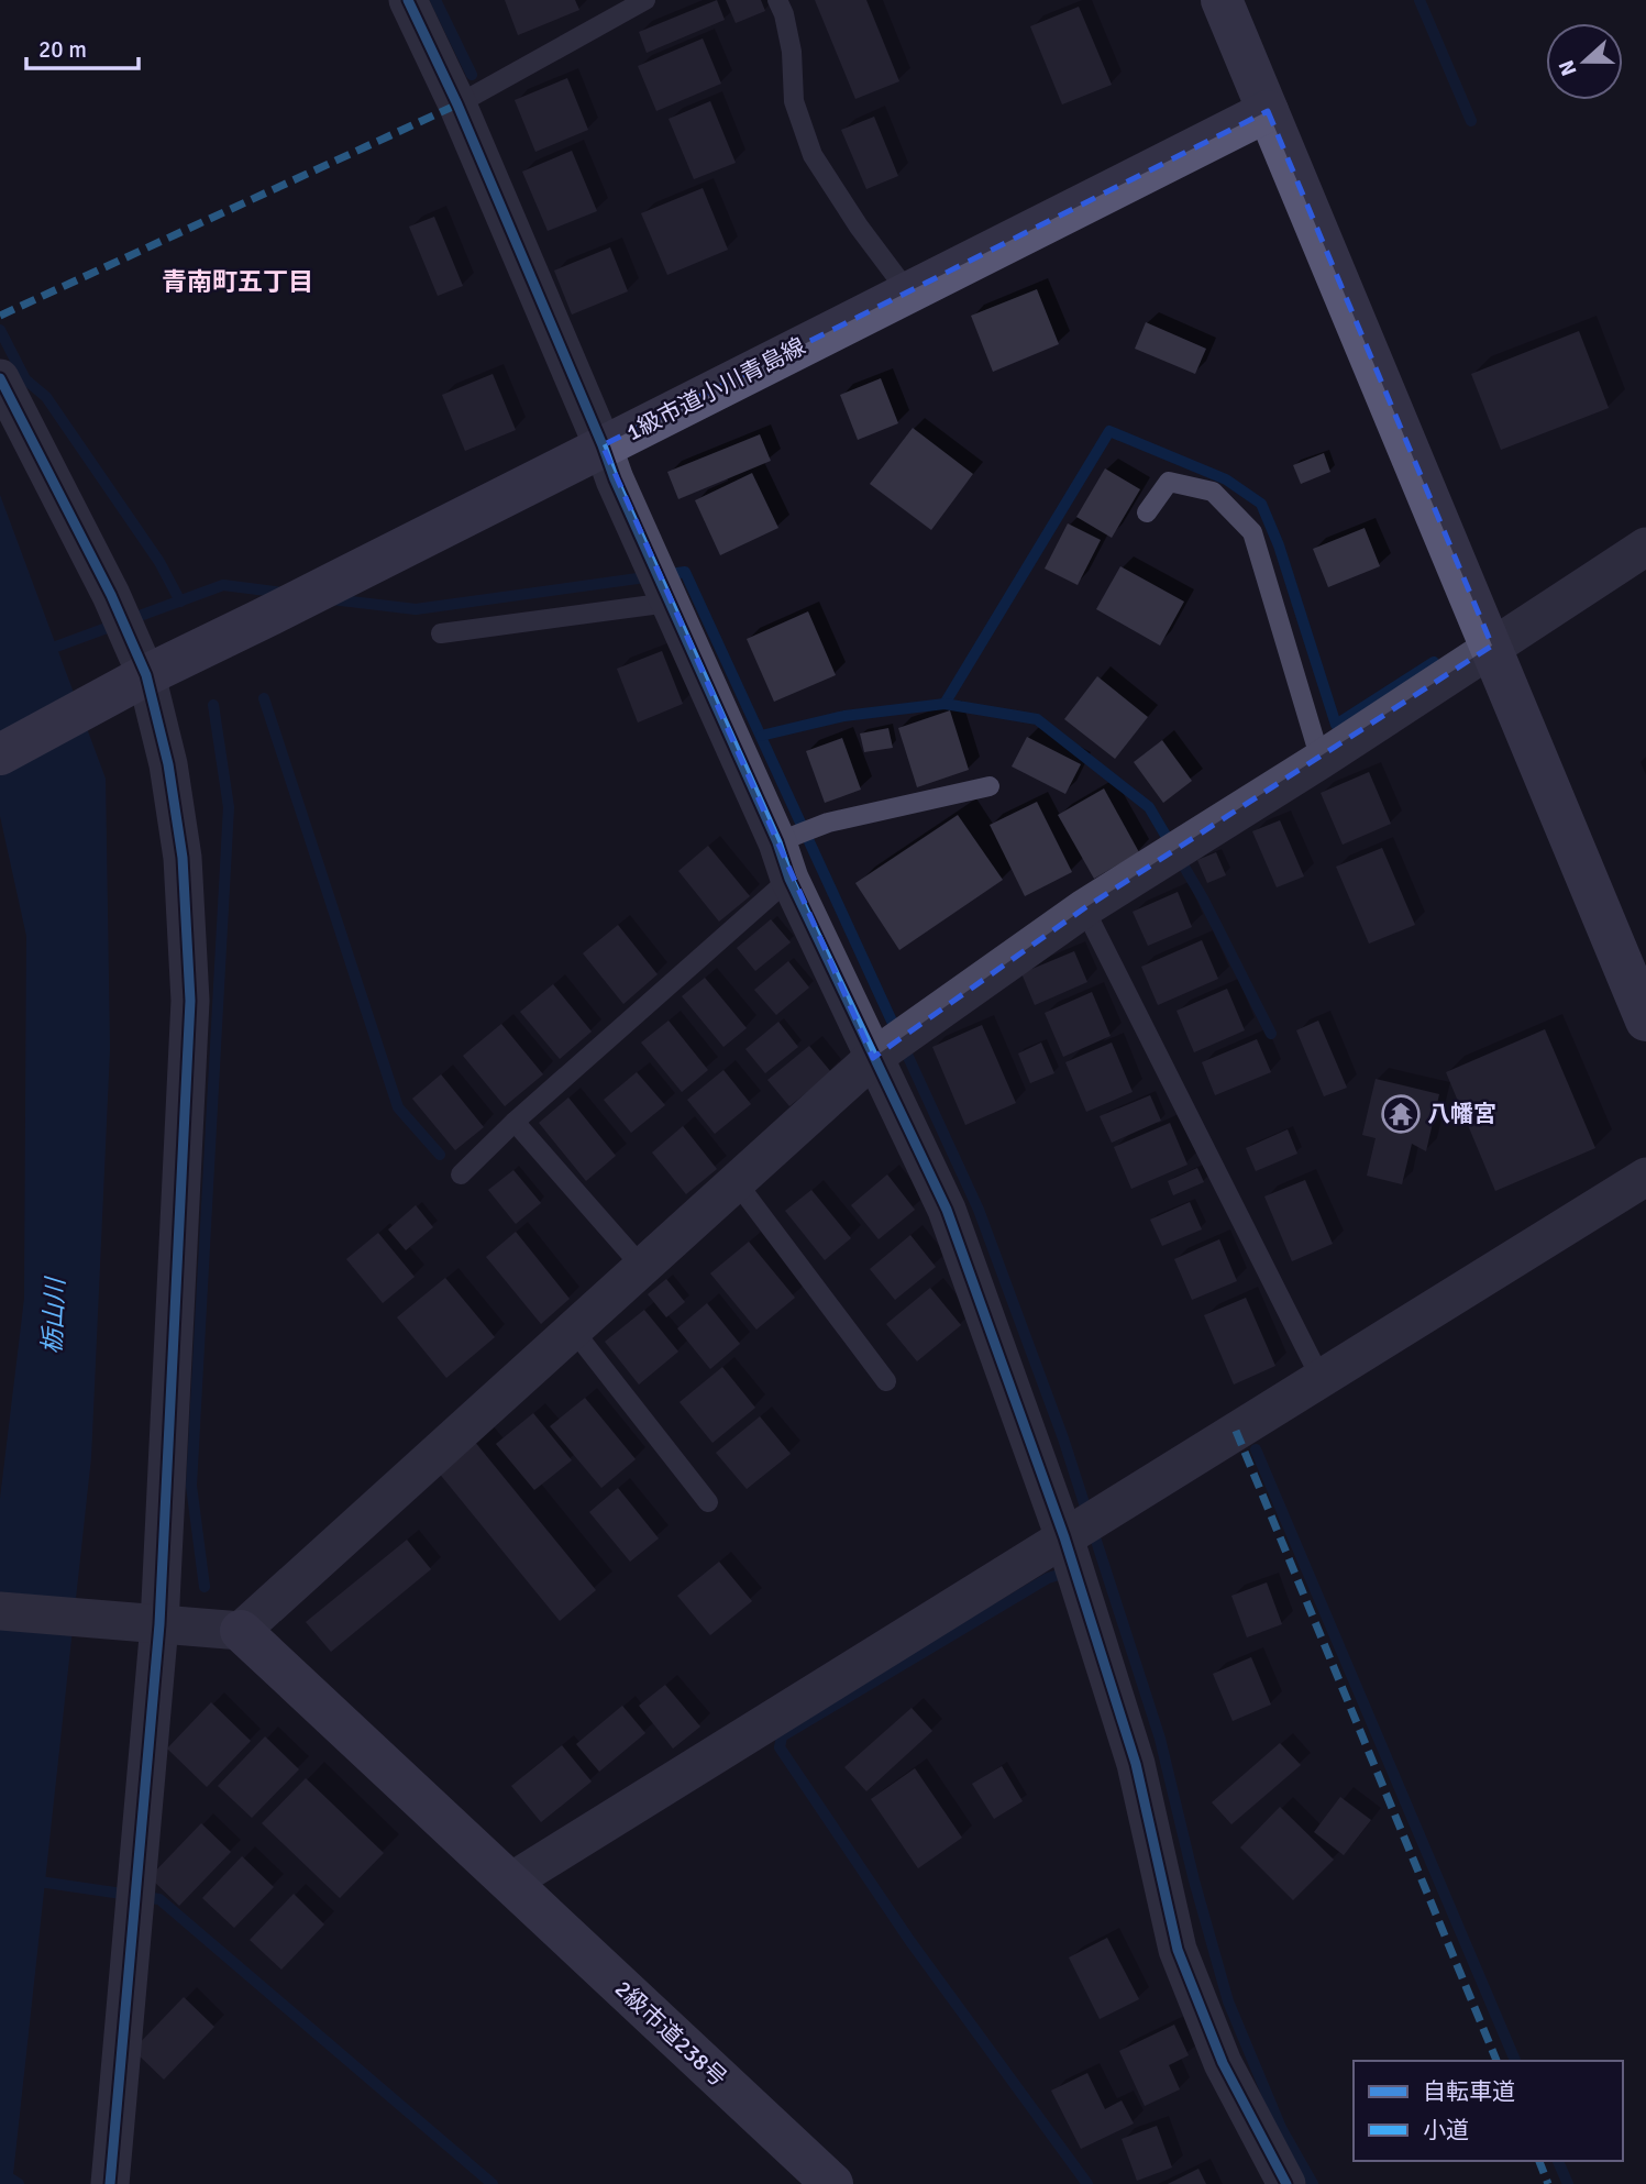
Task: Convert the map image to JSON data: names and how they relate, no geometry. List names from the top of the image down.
{
  "streets": {
    "street": ["1級市道小川青島線", "2級市道238号"]
  },
  "districts": ["青南町五丁目"],
  "water": ["栃山川"],
  "places": {
    "temple": ["八幡宮"]
  },
  "legend": ["自転車道", "小道"],
  "scale_bar": "20 m",
  "north": "left"
}
